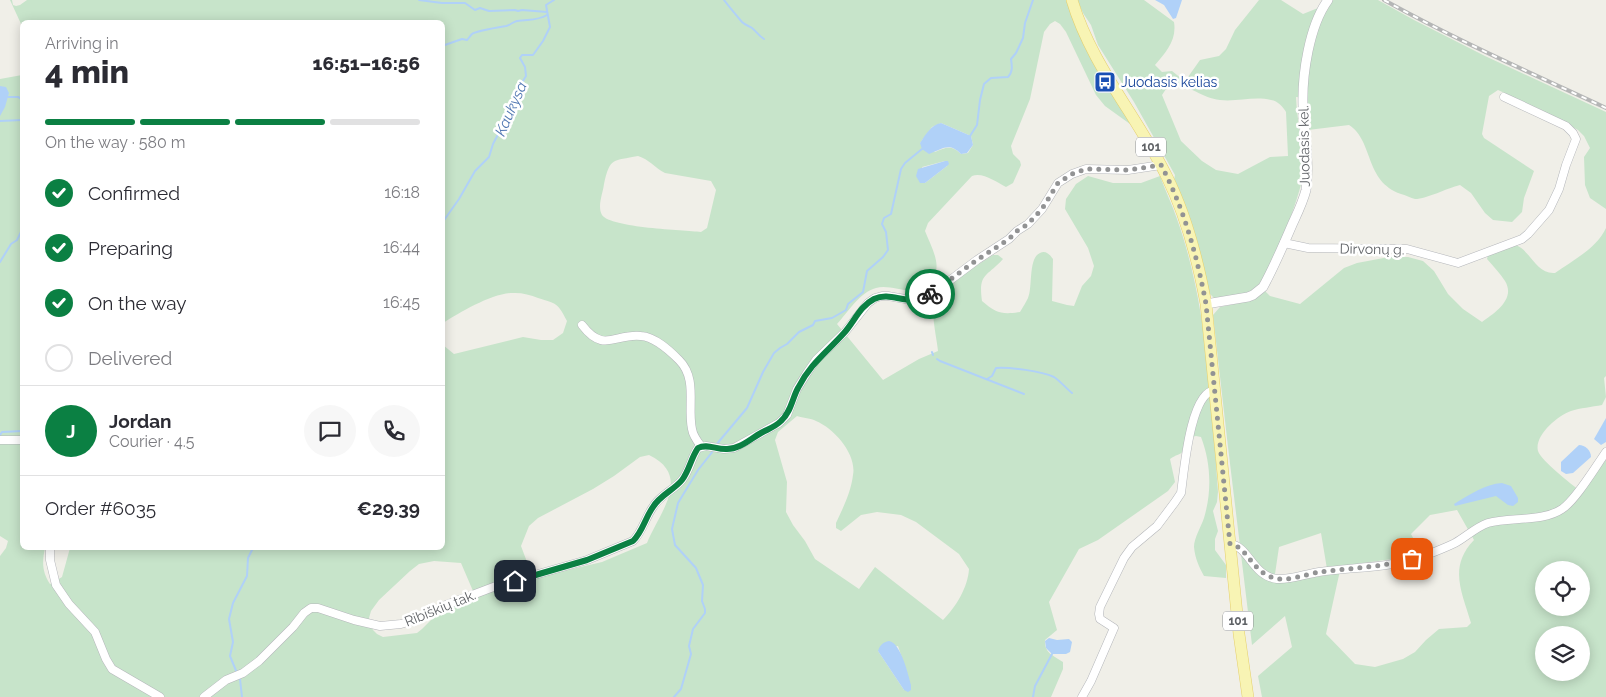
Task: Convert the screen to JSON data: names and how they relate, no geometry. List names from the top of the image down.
{
  "streets": {
    "main road": ["101"],
    "street": ["Juodasis kel.", "Dirvonų g.", "Ribiškių tak."]
  },
  "crossings": [
    ["Juodasis kel.", "101"],
    ["Juodasis kel.", "Dirvonų g."]
  ],
  "water": ["Kaukysa"],
  "places": {
    "bus stop": ["Juodasis kelias"]
  },
  "page": {
    "heading": ["4 min", "Arriving in", "16:51–16:56"],
    "panel": [
      "Jordan",
      "Courier · 4.5",
      "Order #6035",
      "€29.39"
    ],
    "bar": "On the way · 580 m",
    "list": [
      ["Confirmed", "16:18"],
      ["Preparing", "16:44"],
      ["On the way", "16:45"],
      "Delivered"
    ],
    "round": "J"
  }
}
